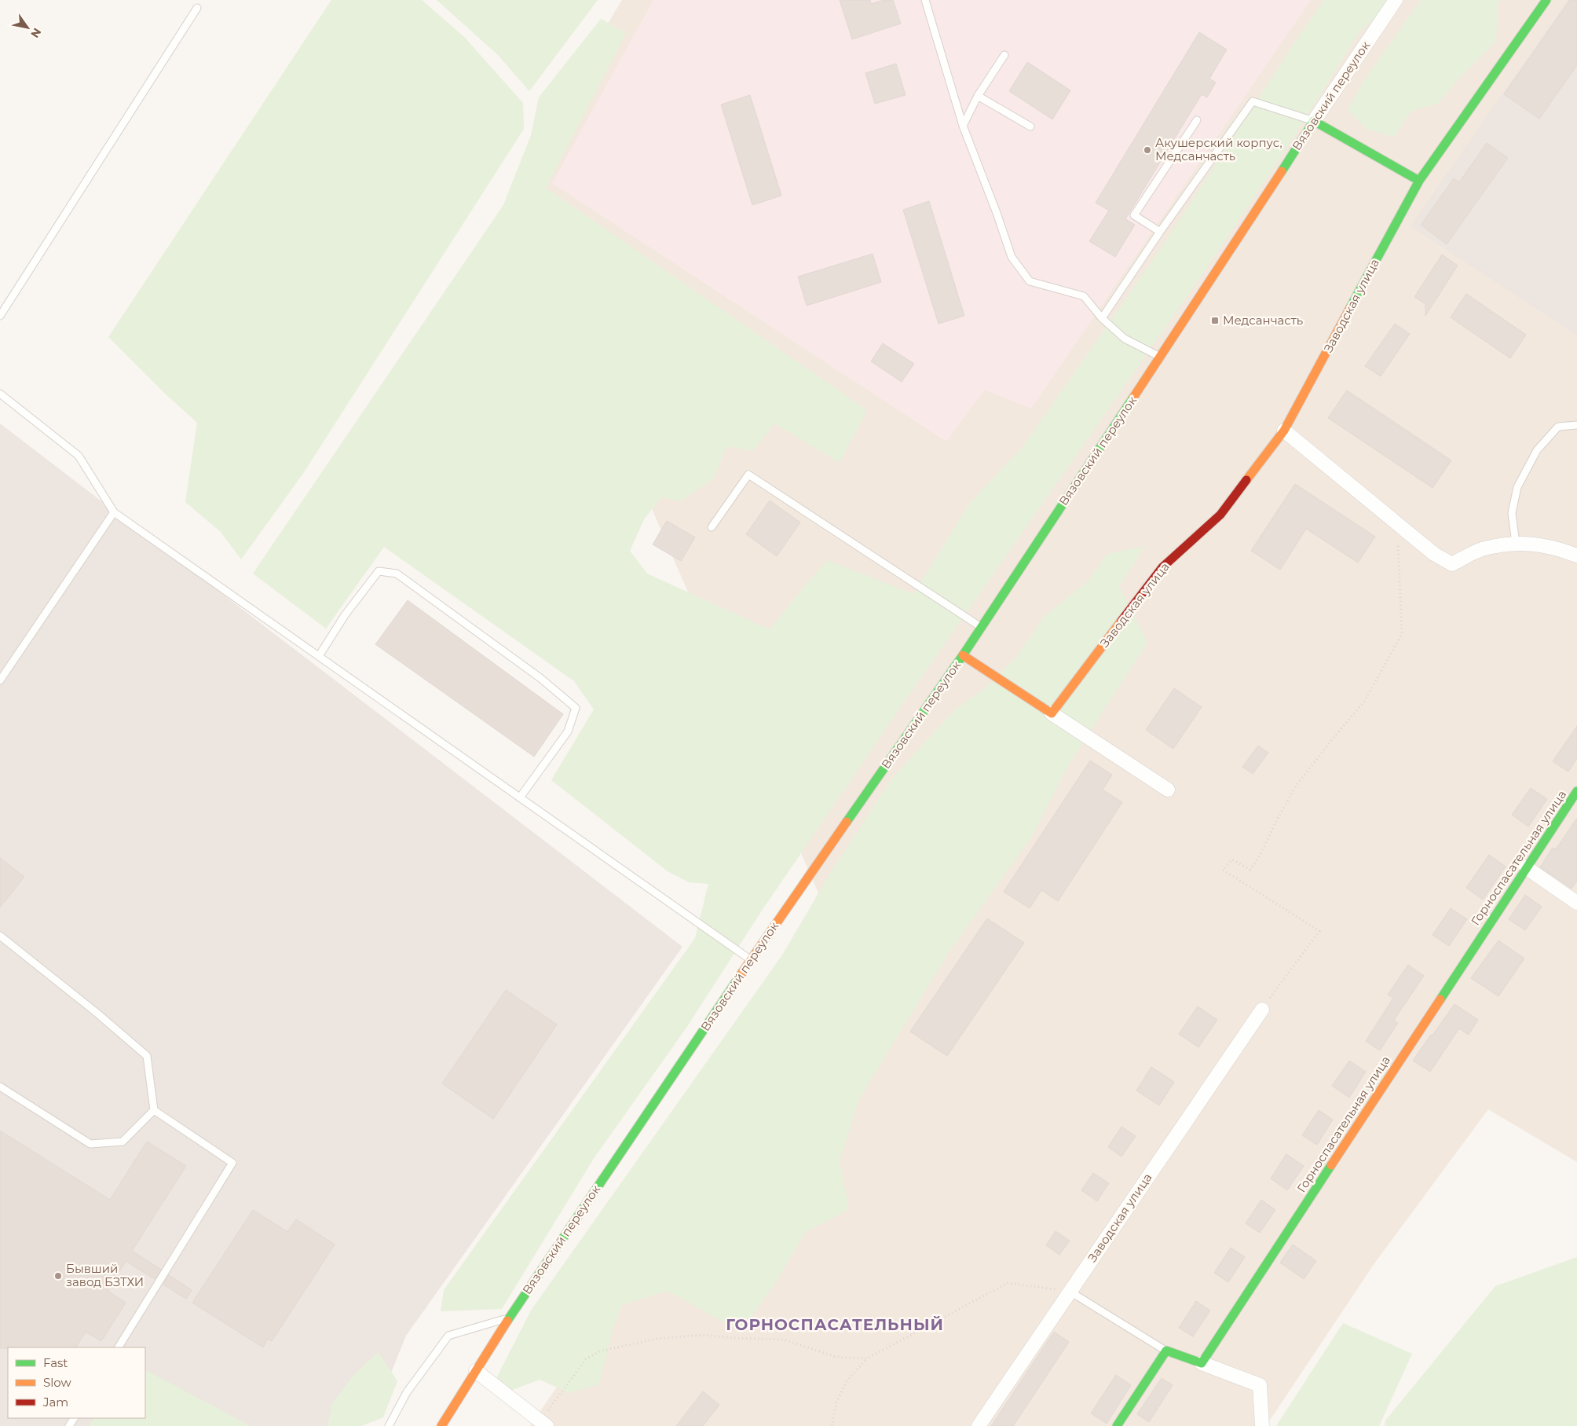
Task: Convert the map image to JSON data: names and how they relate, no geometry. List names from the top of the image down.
{
  "streets": {
    "street": ["Вязовский переулок", "Заводская улица", "Горноспасательная улица"]
  },
  "districts": ["ГОРНОСПАСАТЕЛЬНЫЙ"],
  "places": {
    "other": ["Акушерский корпус, Медсанчасть", "Бывший завод БЗТХИ"],
    "transit": ["Медсанчасть"]
  },
  "legend": ["Fast", "Slow", "Jam"],
  "north": "bottom right"
}
